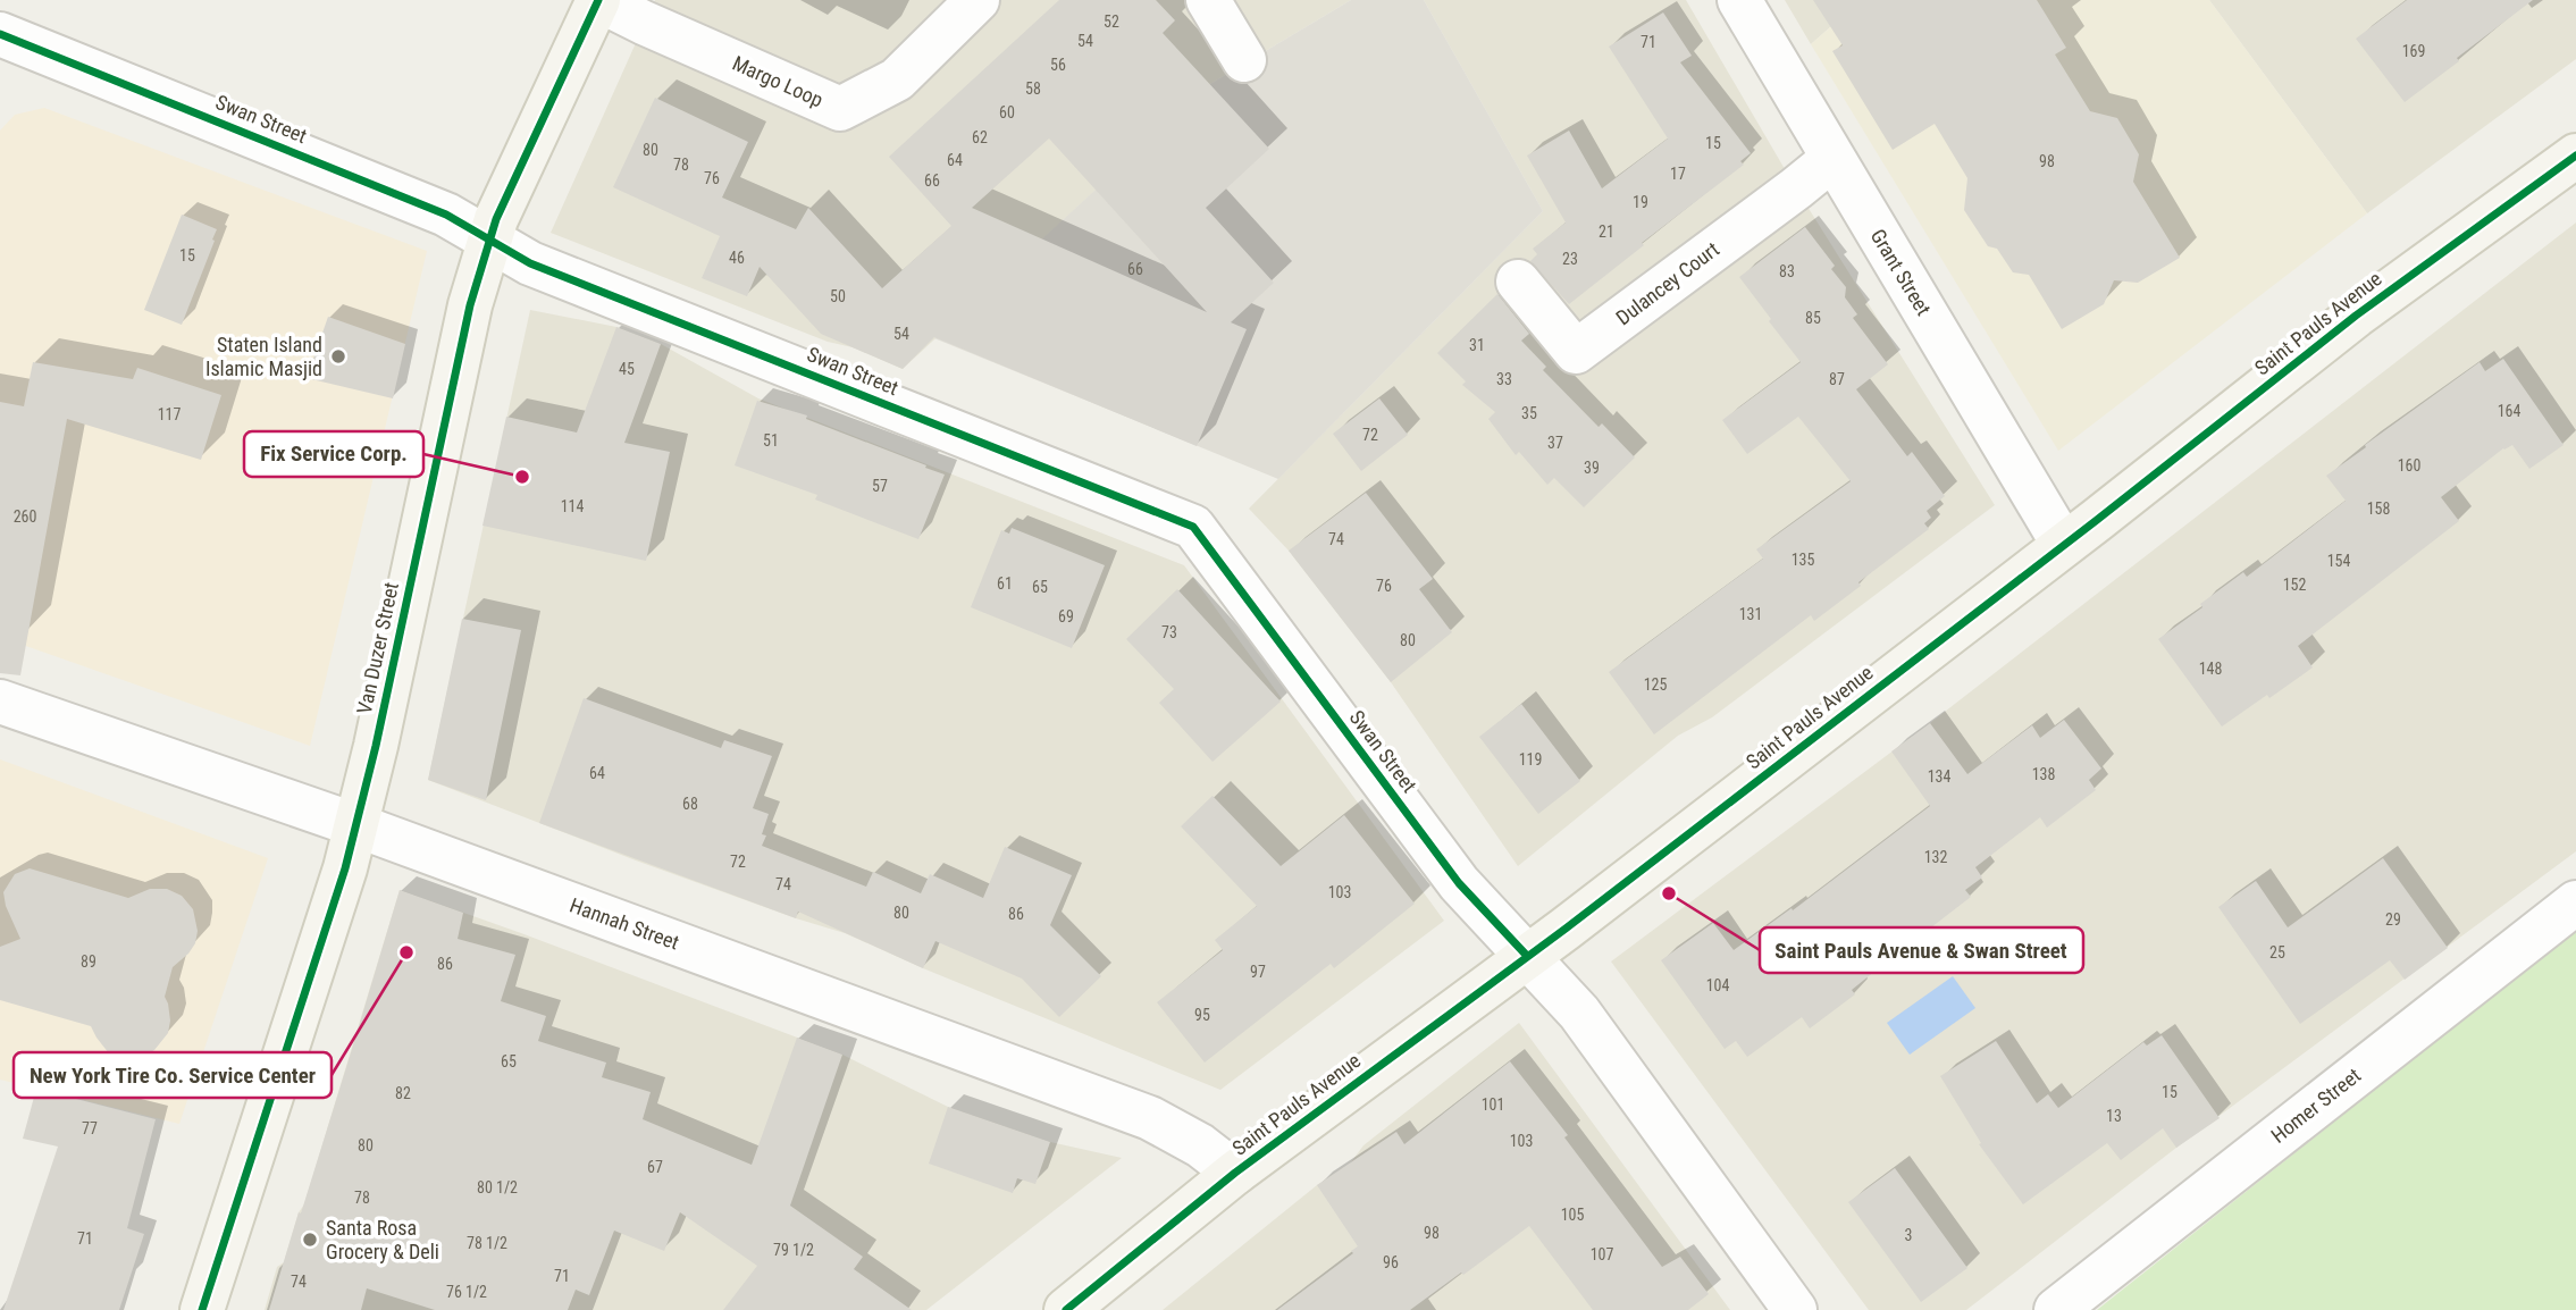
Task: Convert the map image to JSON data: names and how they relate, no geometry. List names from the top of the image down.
{
  "streets": {
    "main road": ["Saint Pauls Avenue", "Van Duzer Street"],
    "street": [
      "Margo Loop",
      "Swan Street",
      "Grant Street",
      "Dulancey Court",
      "Hannah Street",
      "Homer Street"
    ]
  },
  "crossings": [
    ["Margo Loop", "Van Duzer Street"],
    ["Swan Street", "Saint Pauls Avenue"],
    ["Swan Street", "Van Duzer Street"],
    ["Grant Street", "Dulancey Court"],
    ["Grant Street", "Saint Pauls Avenue"],
    ["Saint Pauls Avenue", "Hannah Street"],
    ["Van Duzer Street", "Hannah Street"]
  ],
  "places": [
    "Staten Island Islamic Masjid",
    "Fix Service Corp.",
    "Saint Pauls Avenue & Swan Street",
    "New York Tire Co. Service Center",
    "Santa Rosa Grocery & Deli"
  ],
  "house_numbers": [
    "52",
    "54",
    "71",
    "169",
    "56",
    "58",
    "60",
    "62",
    "15",
    "80",
    "64",
    "98",
    "78",
    "17",
    "76",
    "66",
    "19",
    "21",
    "15",
    "46",
    "23",
    "66",
    "83",
    "50",
    "85",
    "54",
    "31",
    "45",
    "33",
    "87",
    "164",
    "35",
    "117",
    "72",
    "51",
    "37",
    "160",
    "39",
    "57",
    "114",
    "158",
    "260",
    "74",
    "135",
    "154",
    "61",
    "152",
    "76",
    "65",
    "131",
    "69",
    "73",
    "80",
    "148",
    "125",
    "119",
    "64",
    "138",
    "134",
    "68",
    "132",
    "72",
    "74",
    "103",
    "80",
    "86",
    "29",
    "25",
    "89",
    "86",
    "97",
    "104",
    "95",
    "65",
    "15",
    "82",
    "101",
    "13",
    "77",
    "103",
    "80",
    "67",
    "80 1/2",
    "78",
    "105",
    "98",
    "3",
    "71",
    "78 1/2",
    "79 1/2",
    "107",
    "96",
    "71",
    "74",
    "76 1/2"
  ]
}
